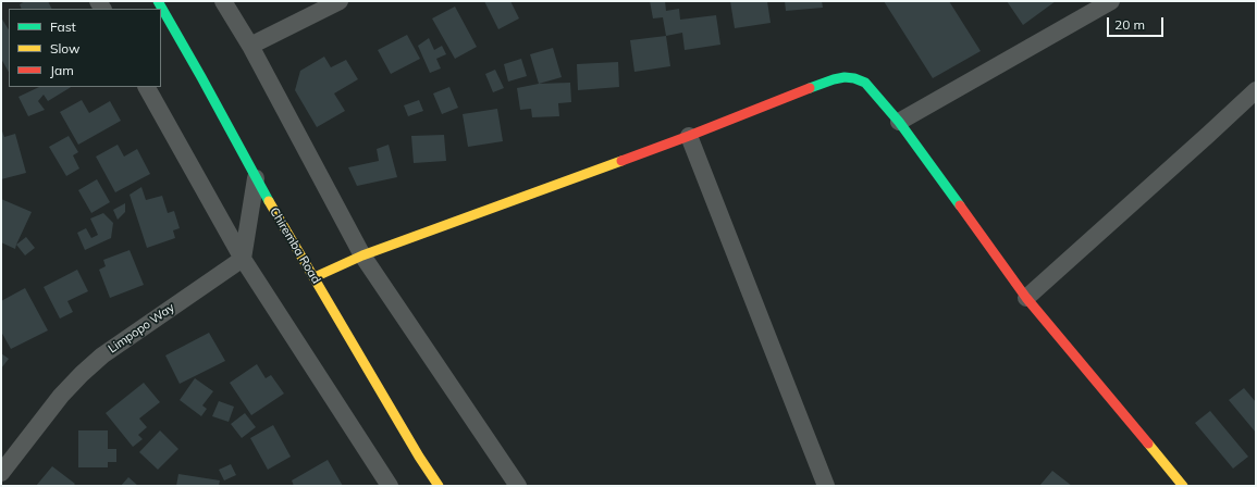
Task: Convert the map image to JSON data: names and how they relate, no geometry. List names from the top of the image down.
{
  "streets": {
    "street": ["Chiremba Road", "Limpopo Way"]
  },
  "legend": ["Fast", "Slow", "Jam"],
  "scale_bar": "20 m"
}
